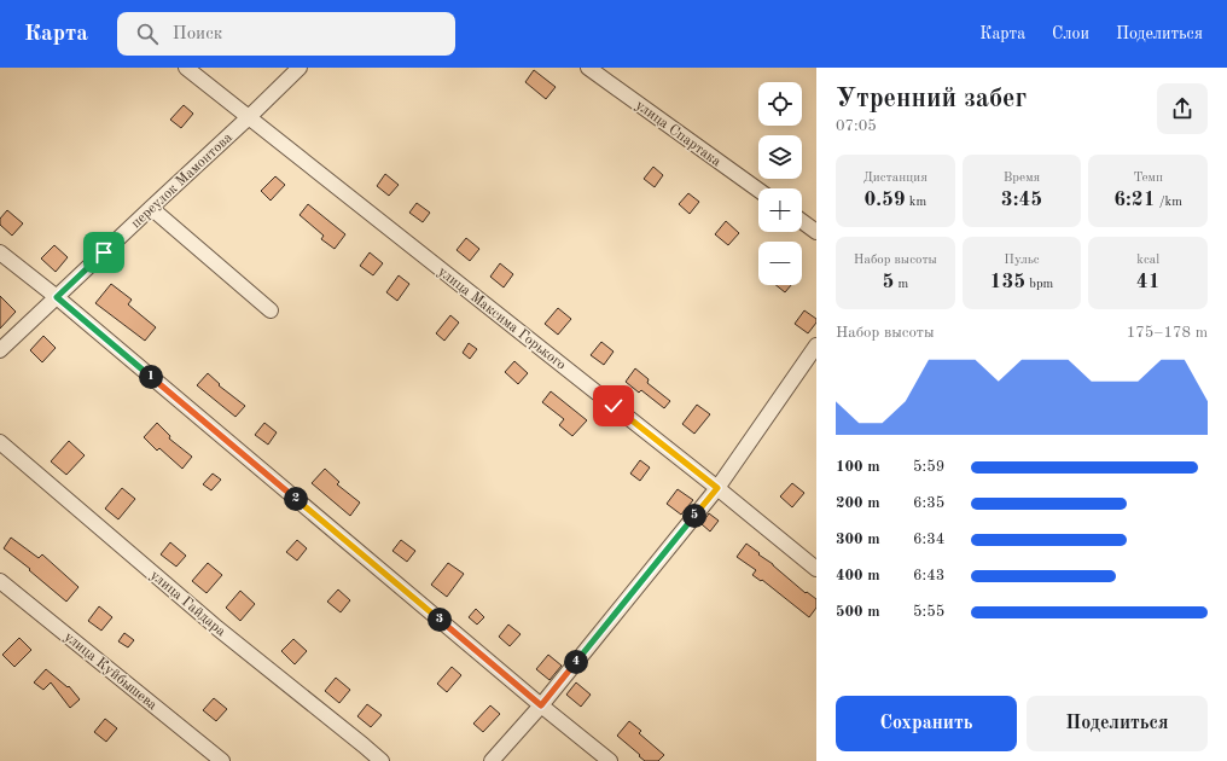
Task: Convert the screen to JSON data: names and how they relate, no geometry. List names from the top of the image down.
{
  "streets": {
    "street": [
      "улица Спартака",
      "переулок Мамонтова",
      "улица Максима Горького",
      "улица Гайдара",
      "улица Куйбышева"
    ]
  },
  "crossings": [
    ["переулок Мамонтова", "улица Максима Горького"]
  ],
  "page": {
    "header": "Карта",
    "search": "Поиск",
    "nav": ["Карта", "Слои", "Поделиться"],
    "heading": ["Утренний забег", "07:05"],
    "map_buttons": ["+", "−"],
    "stats": [
      ["Дистанция", "0.59 km"],
      ["Время", "3:45"],
      ["Темп", "6:21 /km"],
      ["Набор высоты", "5 m"],
      ["Пульс", "135 bpm"],
      ["kcal", "41"]
    ],
    "chart": ["Набор высоты", "175–178 m"],
    "pins": [
      "1",
      "2",
      "5",
      "3",
      "4"
    ],
    "list": [
      {
        "name": "100 m",
        "note": "5:59"
      },
      {
        "name": "200 m",
        "note": "6:35"
      },
      {
        "name": "300 m",
        "note": "6:34"
      },
      {
        "name": "400 m",
        "note": "6:43"
      },
      {
        "name": "500 m",
        "note": "5:55"
      }
    ],
    "buttons": ["Сохранить", "Поделиться"]
  }
}
